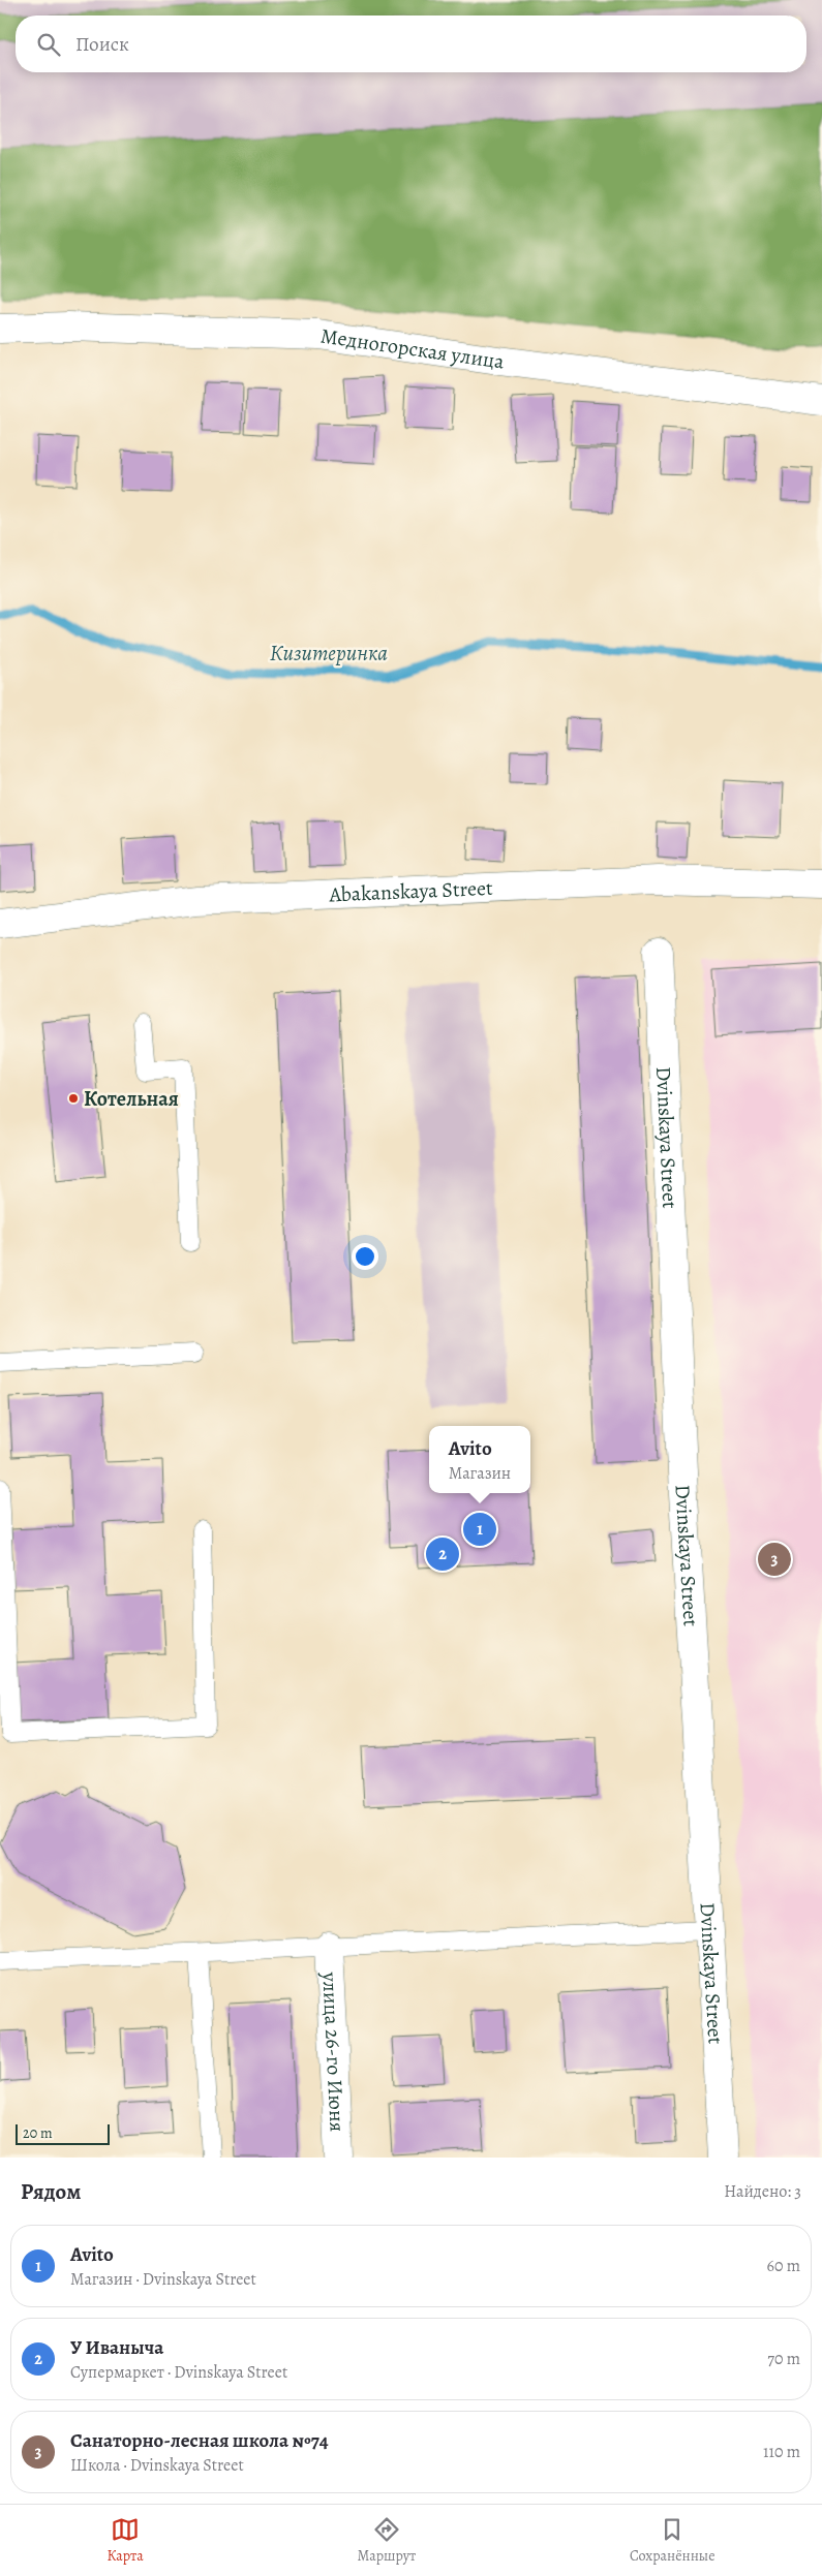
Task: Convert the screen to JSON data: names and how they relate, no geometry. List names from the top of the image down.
{
  "streets": {
    "street": [
      "Медногорская улица",
      "Abakanskaya Street",
      "Dvinskaya Street",
      "улица 26-го Июня"
    ]
  },
  "water": ["Кизитеринка"],
  "places": ["Котельная"],
  "scale_bar": "20 m",
  "page": {
    "search": "Поиск",
    "popup": ["Avito", "Магазин"],
    "pins": ["1", "2", "3"],
    "scale": "20 m",
    "heading": ["Рядом", "Найдено: 3"],
    "list": [
      {
        "mark": "1",
        "name": "Avito",
        "note": "Магазин · Dvinskaya Street",
        "value": "60 m"
      },
      {
        "mark": "2",
        "name": "У Иваныча",
        "note": "Супермаркет · Dvinskaya Street",
        "value": "70 m"
      },
      {
        "mark": "3",
        "name": "Санаторно-лесная школа №74",
        "note": "Школа · Dvinskaya Street",
        "value": "110 m"
      }
    ],
    "nav": ["Карта", "Маршрут", "Сохранённые"]
  }
}
